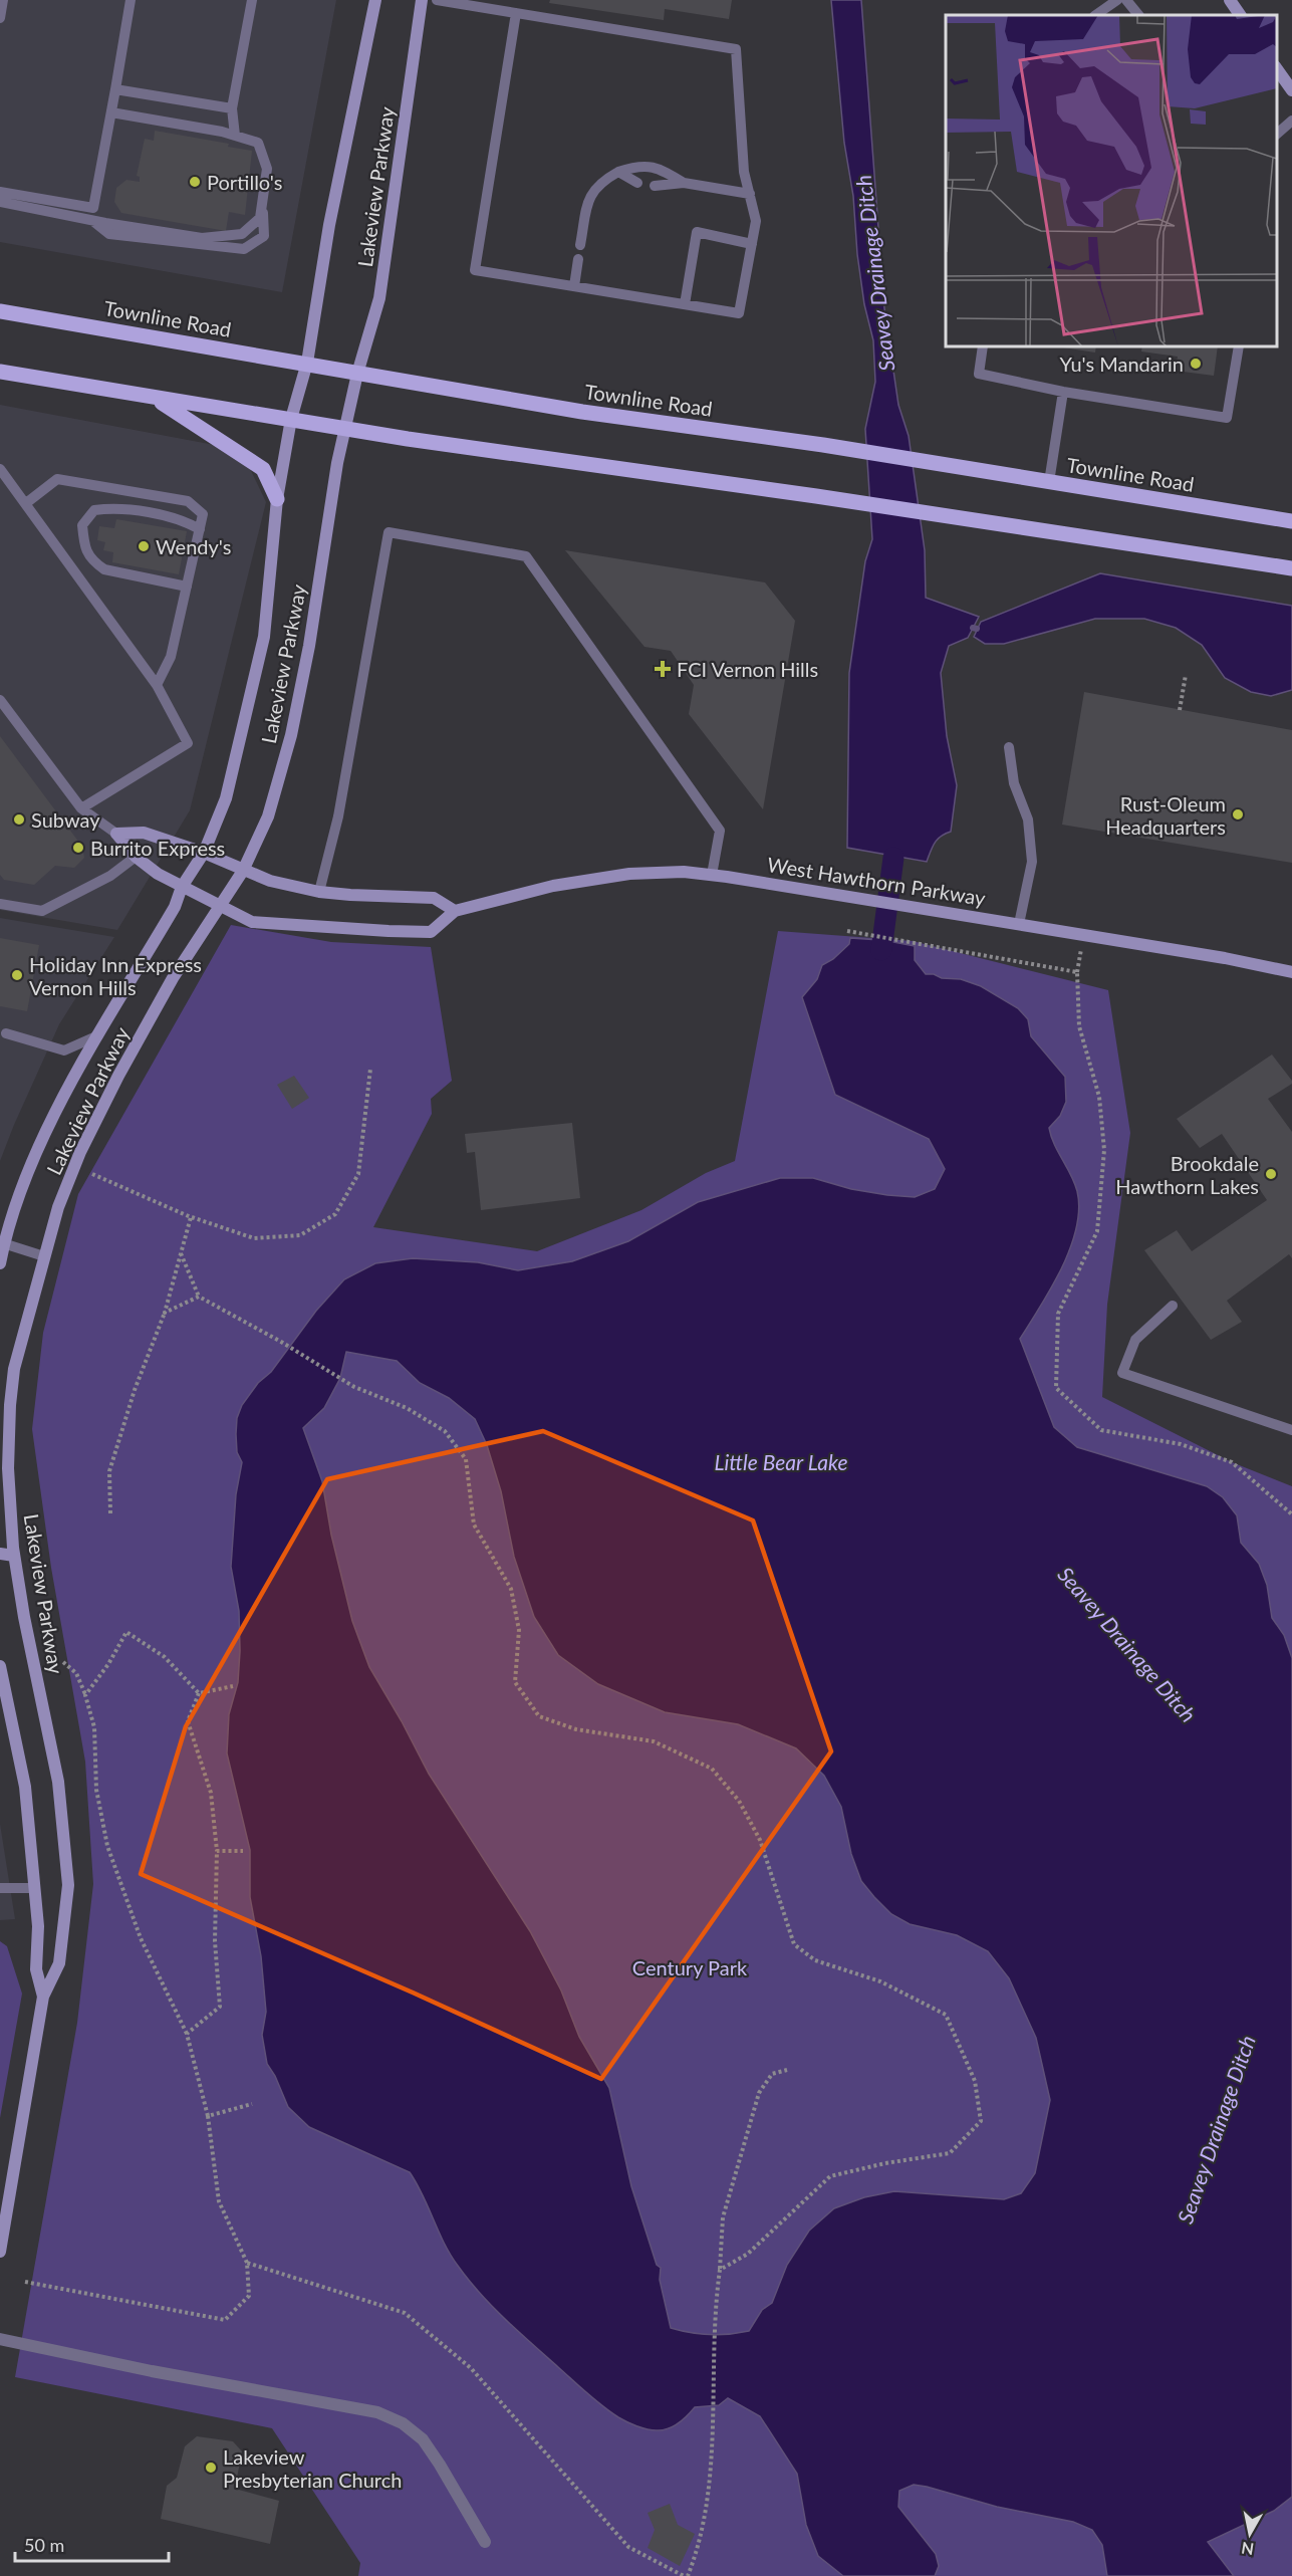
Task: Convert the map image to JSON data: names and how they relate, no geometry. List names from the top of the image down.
{
  "streets": {
    "main road": ["Townline Road"],
    "street": ["Lakeview Parkway", "West Hawthorn Parkway"]
  },
  "crossings": [
    ["Lakeview Parkway", "Townline Road"],
    ["Lakeview Parkway", "West Hawthorn Parkway"]
  ],
  "water": ["Seavey Drainage Ditch", "Little Bear Lake"],
  "parks": ["Century Park"],
  "places": {
    "other": [
      "Portillo's",
      "Yu's Mandarin",
      "Wendy's",
      "Rust-Oleum Headquarters",
      "Subway",
      "Burrito Express",
      "Holiday Inn Express Vernon Hills",
      "Brookdale Hawthorn Lakes",
      "Lakeview Presbyterian Church"
    ],
    "health": ["FCI Vernon Hills"]
  },
  "scale_bar": "50 m",
  "north": "bottom"
}
